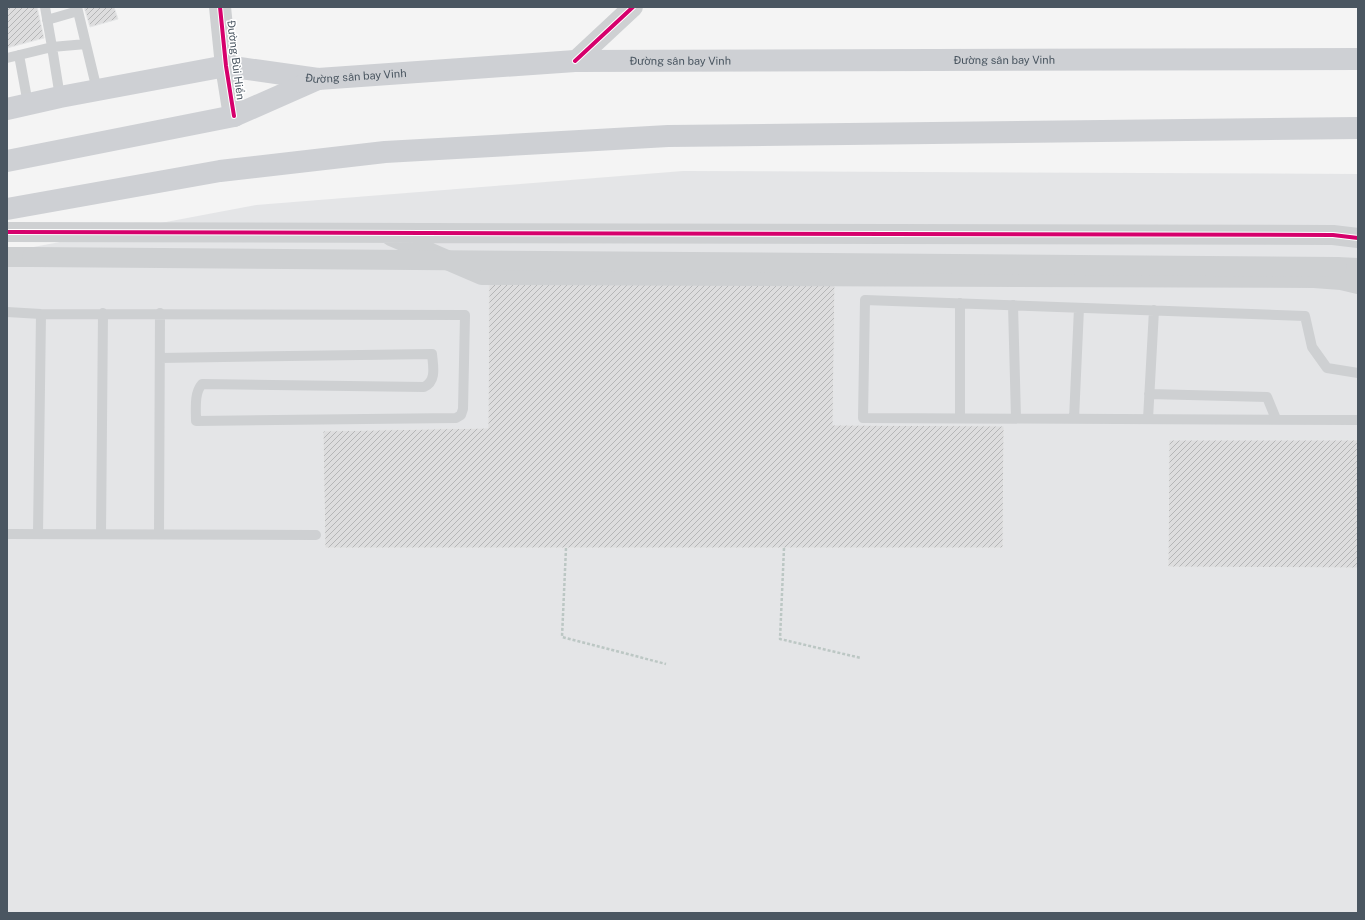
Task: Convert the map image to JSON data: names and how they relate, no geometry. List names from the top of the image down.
{
  "streets": {
    "main road": ["Đường sân bay Vinh"],
    "street": ["Đường Bùi Hiển"]
  },
  "crossings": [
    ["Đường Bùi Hiển", "Đường sân bay Vinh"]
  ]
}
